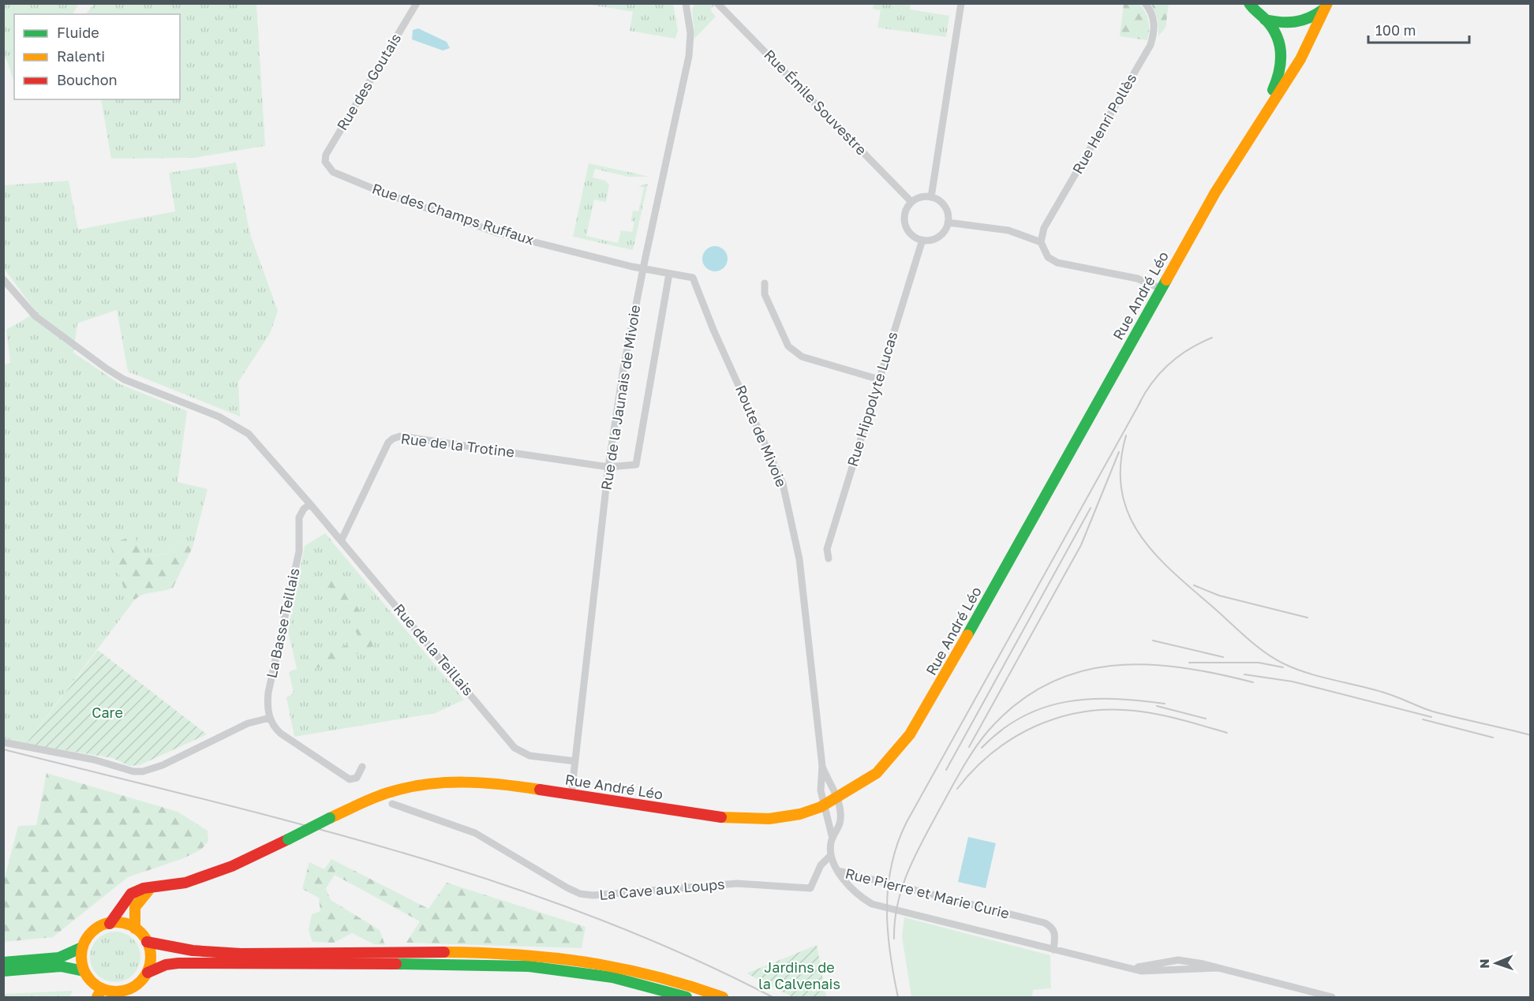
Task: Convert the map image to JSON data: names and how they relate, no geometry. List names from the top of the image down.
{
  "streets": {
    "main road": ["Rue André Léo"],
    "street": [
      "Rue des Goutais",
      "Rue Émile Souvestre",
      "Rue Henri Pollès",
      "Rue des Champs Ruffaux",
      "Rue de la Jaunais de Mivoie",
      "Rue Hippolyte Lucas",
      "Route de Mivoie",
      "Rue de la Trotine",
      "La Basse Teillais",
      "Rue de la Teillais",
      "La Cave aux Loups",
      "Rue Pierre et Marie Curie"
    ]
  },
  "crossings": [
    ["Rue des Goutais", "Rue des Champs Ruffaux"],
    ["Rue Émile Souvestre", "Rue Hippolyte Lucas"],
    ["Rue des Champs Ruffaux", "Rue de la Jaunais de Mivoie"],
    ["Rue des Champs Ruffaux", "Route de Mivoie"],
    ["Rue André Léo", "Rue de la Jaunais de Mivoie"],
    ["Rue André Léo", "Route de Mivoie"],
    ["Rue de la Jaunais de Mivoie", "Route de Mivoie"],
    ["Rue de la Jaunais de Mivoie", "Rue de la Trotine"],
    ["Rue de la Jaunais de Mivoie", "Rue de la Teillais"],
    ["Route de Mivoie", "Rue de la Trotine"],
    ["Rue de la Trotine", "Rue de la Teillais"],
    ["La Basse Teillais", "Rue de la Teillais"]
  ],
  "parks": ["Care", "Jardins de la Calvenais"],
  "legend": ["Fluide", "Ralenti", "Bouchon"],
  "scale_bar": "100 m",
  "north": "left"
}
